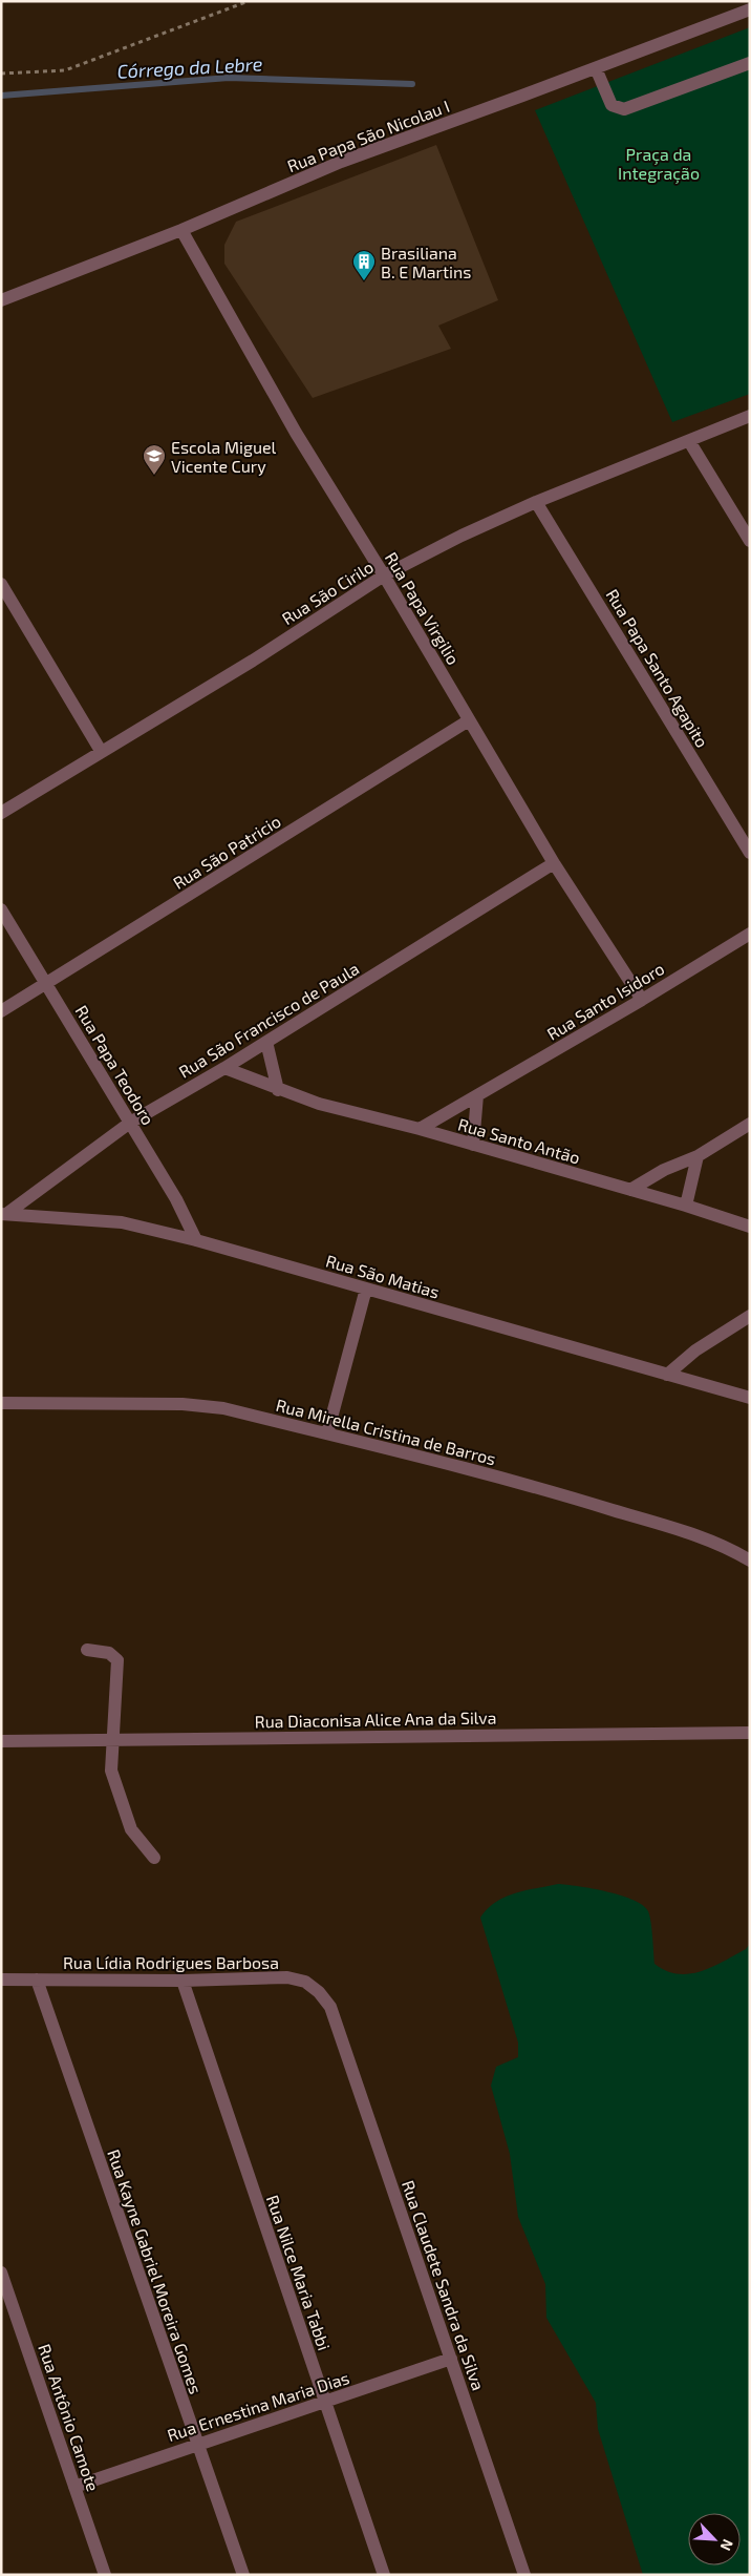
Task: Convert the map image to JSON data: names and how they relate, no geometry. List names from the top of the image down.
{
  "streets": {
    "street": [
      "Rua Papa São Nicolau I",
      "Rua São Cirilo",
      "Rua Papa Virgilio",
      "Rua Papa Santo Agapito",
      "Rua São Patricio",
      "Rua Santo Isidoro",
      "Rua São Francisco de Paula",
      "Rua Papa Teodoro",
      "Rua Santo Antão",
      "Rua São Matias",
      "Rua Mirella Cristina de Barros",
      "Rua Diaconisa Alice Ana da Silva",
      "Rua Lídia Rodrigues Barbosa",
      "Rua Kayne Gabriel Moreira Gomes",
      "Rua Nilce Maria Tabbi",
      "Rua Claudete Sandra da Silva",
      "Rua Ernestina Maria Dias",
      "Rua Antônio Camote"
    ]
  },
  "crossings": [
    ["Rua Papa São Nicolau I", "Rua Papa Virgilio"],
    ["Rua São Cirilo", "Rua Papa Virgilio"],
    ["Rua São Cirilo", "Rua Papa Santo Agapito"],
    ["Rua Papa Virgilio", "Rua São Patricio"],
    ["Rua Papa Virgilio", "Rua Santo Isidoro"],
    ["Rua Papa Virgilio", "Rua São Francisco de Paula"],
    ["Rua São Patricio", "Rua Papa Teodoro"],
    ["Rua Santo Isidoro", "Rua Santo Antão"],
    ["Rua São Francisco de Paula", "Rua Papa Teodoro"],
    ["Rua São Francisco de Paula", "Rua Santo Antão"],
    ["Rua São Francisco de Paula", "Rua São Matias"],
    ["Rua Papa Teodoro", "Rua São Matias"],
    ["Rua Lídia Rodrigues Barbosa", "Rua Kayne Gabriel Moreira Gomes"],
    ["Rua Lídia Rodrigues Barbosa", "Rua Nilce Maria Tabbi"],
    ["Rua Lídia Rodrigues Barbosa", "Rua Claudete Sandra da Silva"],
    ["Rua Kayne Gabriel Moreira Gomes", "Rua Ernestina Maria Dias"],
    ["Rua Nilce Maria Tabbi", "Rua Ernestina Maria Dias"],
    ["Rua Claudete Sandra da Silva", "Rua Ernestina Maria Dias"],
    ["Rua Ernestina Maria Dias", "Rua Antônio Camote"]
  ],
  "water": ["Córrego da Lebre"],
  "parks": ["Praça da Integração"],
  "places": {
    "building": ["Brasiliana B. E Martins"],
    "school or university": ["Escola Miguel Vicente Cury"]
  },
  "north": "bottom right"
}
